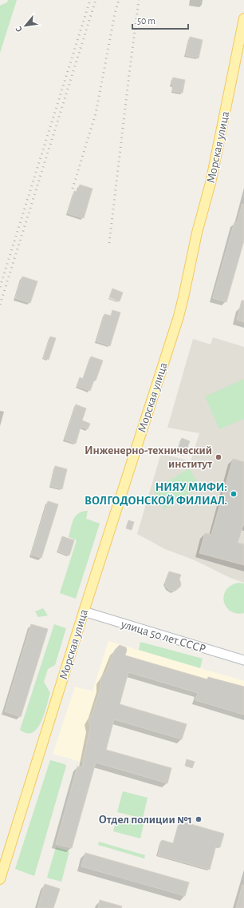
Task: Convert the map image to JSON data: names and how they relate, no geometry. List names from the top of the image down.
{
  "streets": {
    "main road": ["Морская улица"],
    "street": ["улица 50 лет СССР"]
  },
  "crossings": [
    ["Морская улица", "улица 50 лет СССР"]
  ],
  "places": ["Инженерно-технический институт", "НИЯУ МИФИ: ВОЛГОДОНСКОЙ ФИЛИАЛ.", "Отдел полиции №1"],
  "scale_bar": "50 m",
  "north": "bottom left"
}
